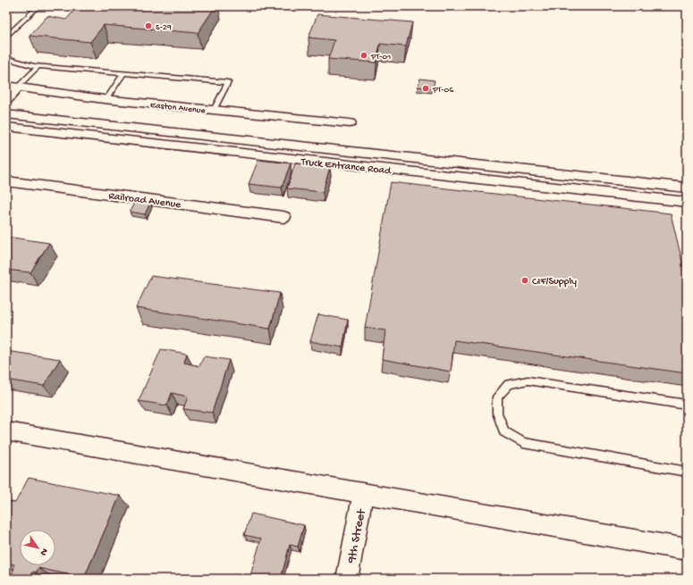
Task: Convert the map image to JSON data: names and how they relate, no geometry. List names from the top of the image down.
{
  "streets": {
    "street": [
      "Easton Avenue",
      "Truck Entrance Road",
      "Railroad Avenue",
      "9th Street"
    ]
  },
  "places": [
    "S-29",
    "PT-01",
    "PT-06",
    "CIF/Supply"
  ],
  "north": "bottom right"
}
